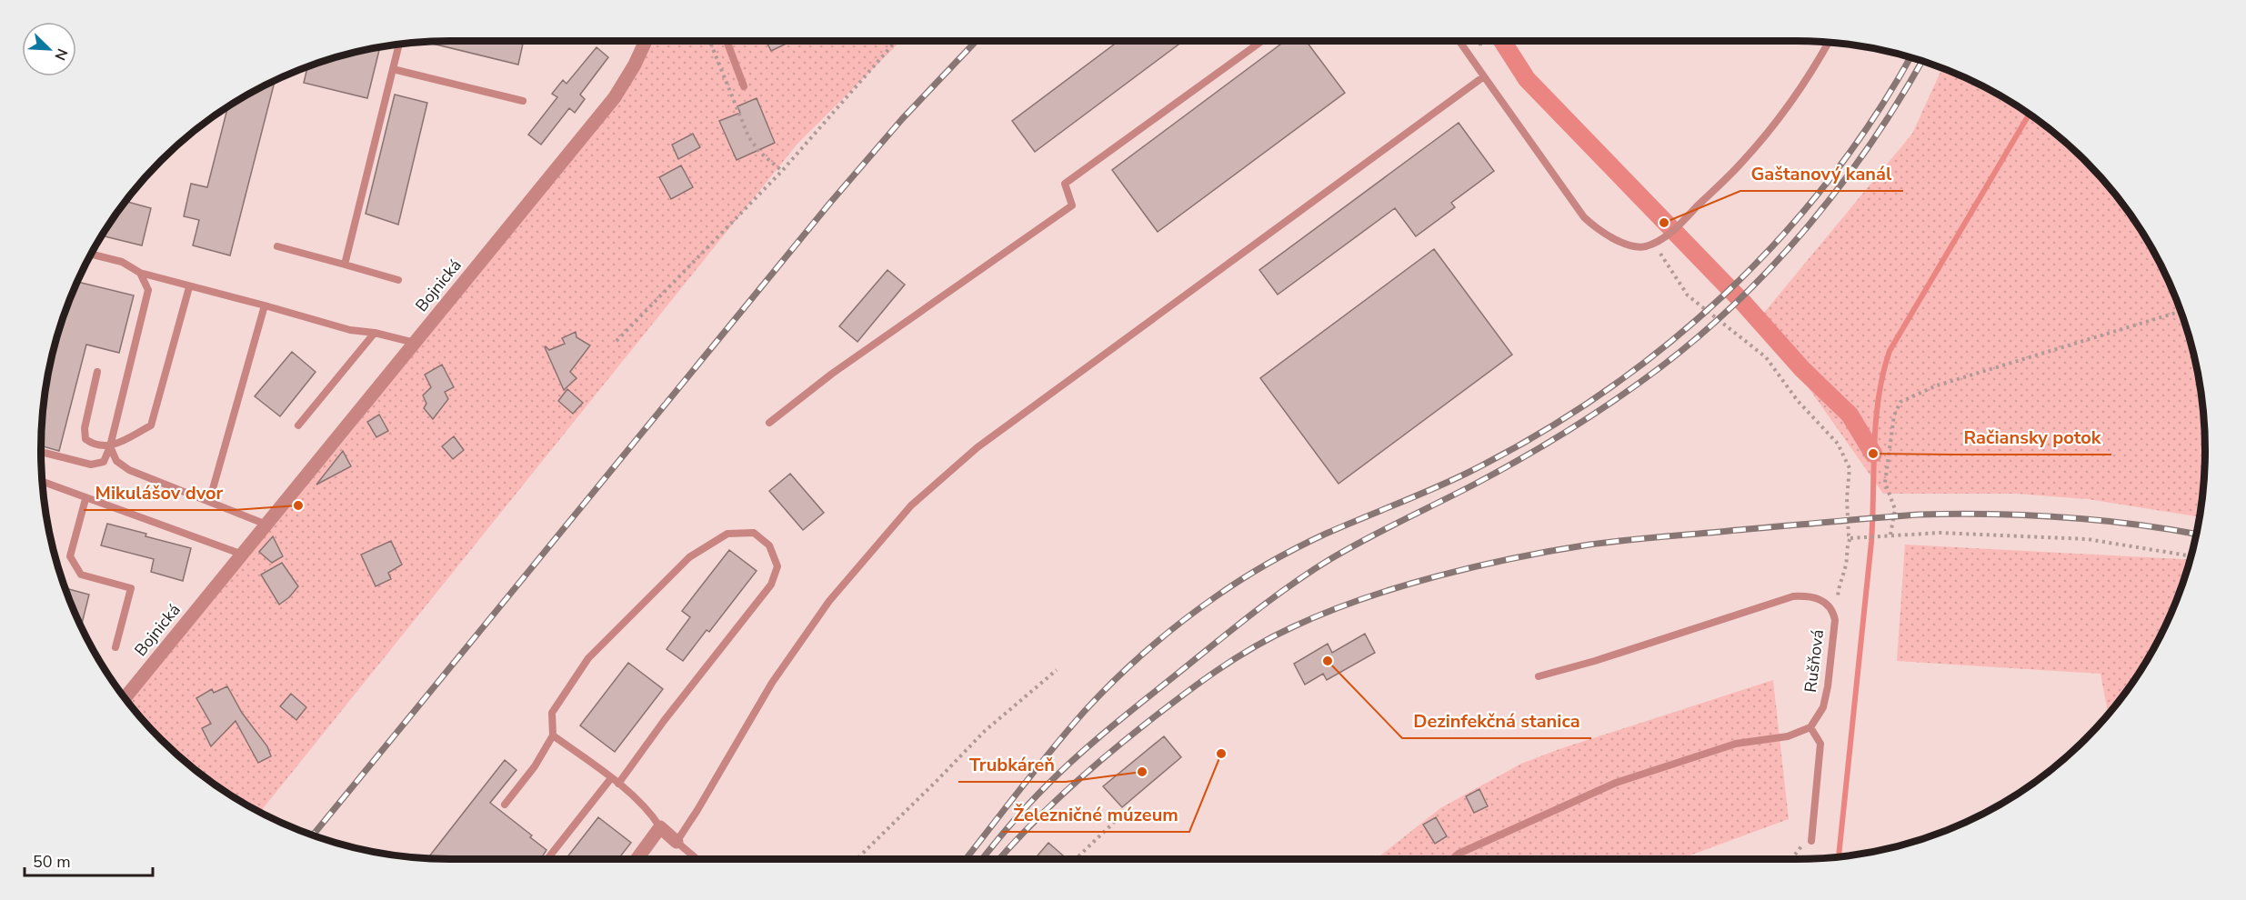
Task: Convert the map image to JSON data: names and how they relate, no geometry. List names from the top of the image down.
{
  "streets": {
    "street": ["Bojnická"],
    "lane": ["Rušňová"]
  },
  "places": [
    "Gaštanový kanál",
    "Račiansky potok",
    "Mikulášov dvor",
    "Dezinfekčná stanica",
    "Železničné múzeum",
    "Trubkáreň"
  ],
  "scale_bar": "50 m",
  "north": "bottom right"
}
